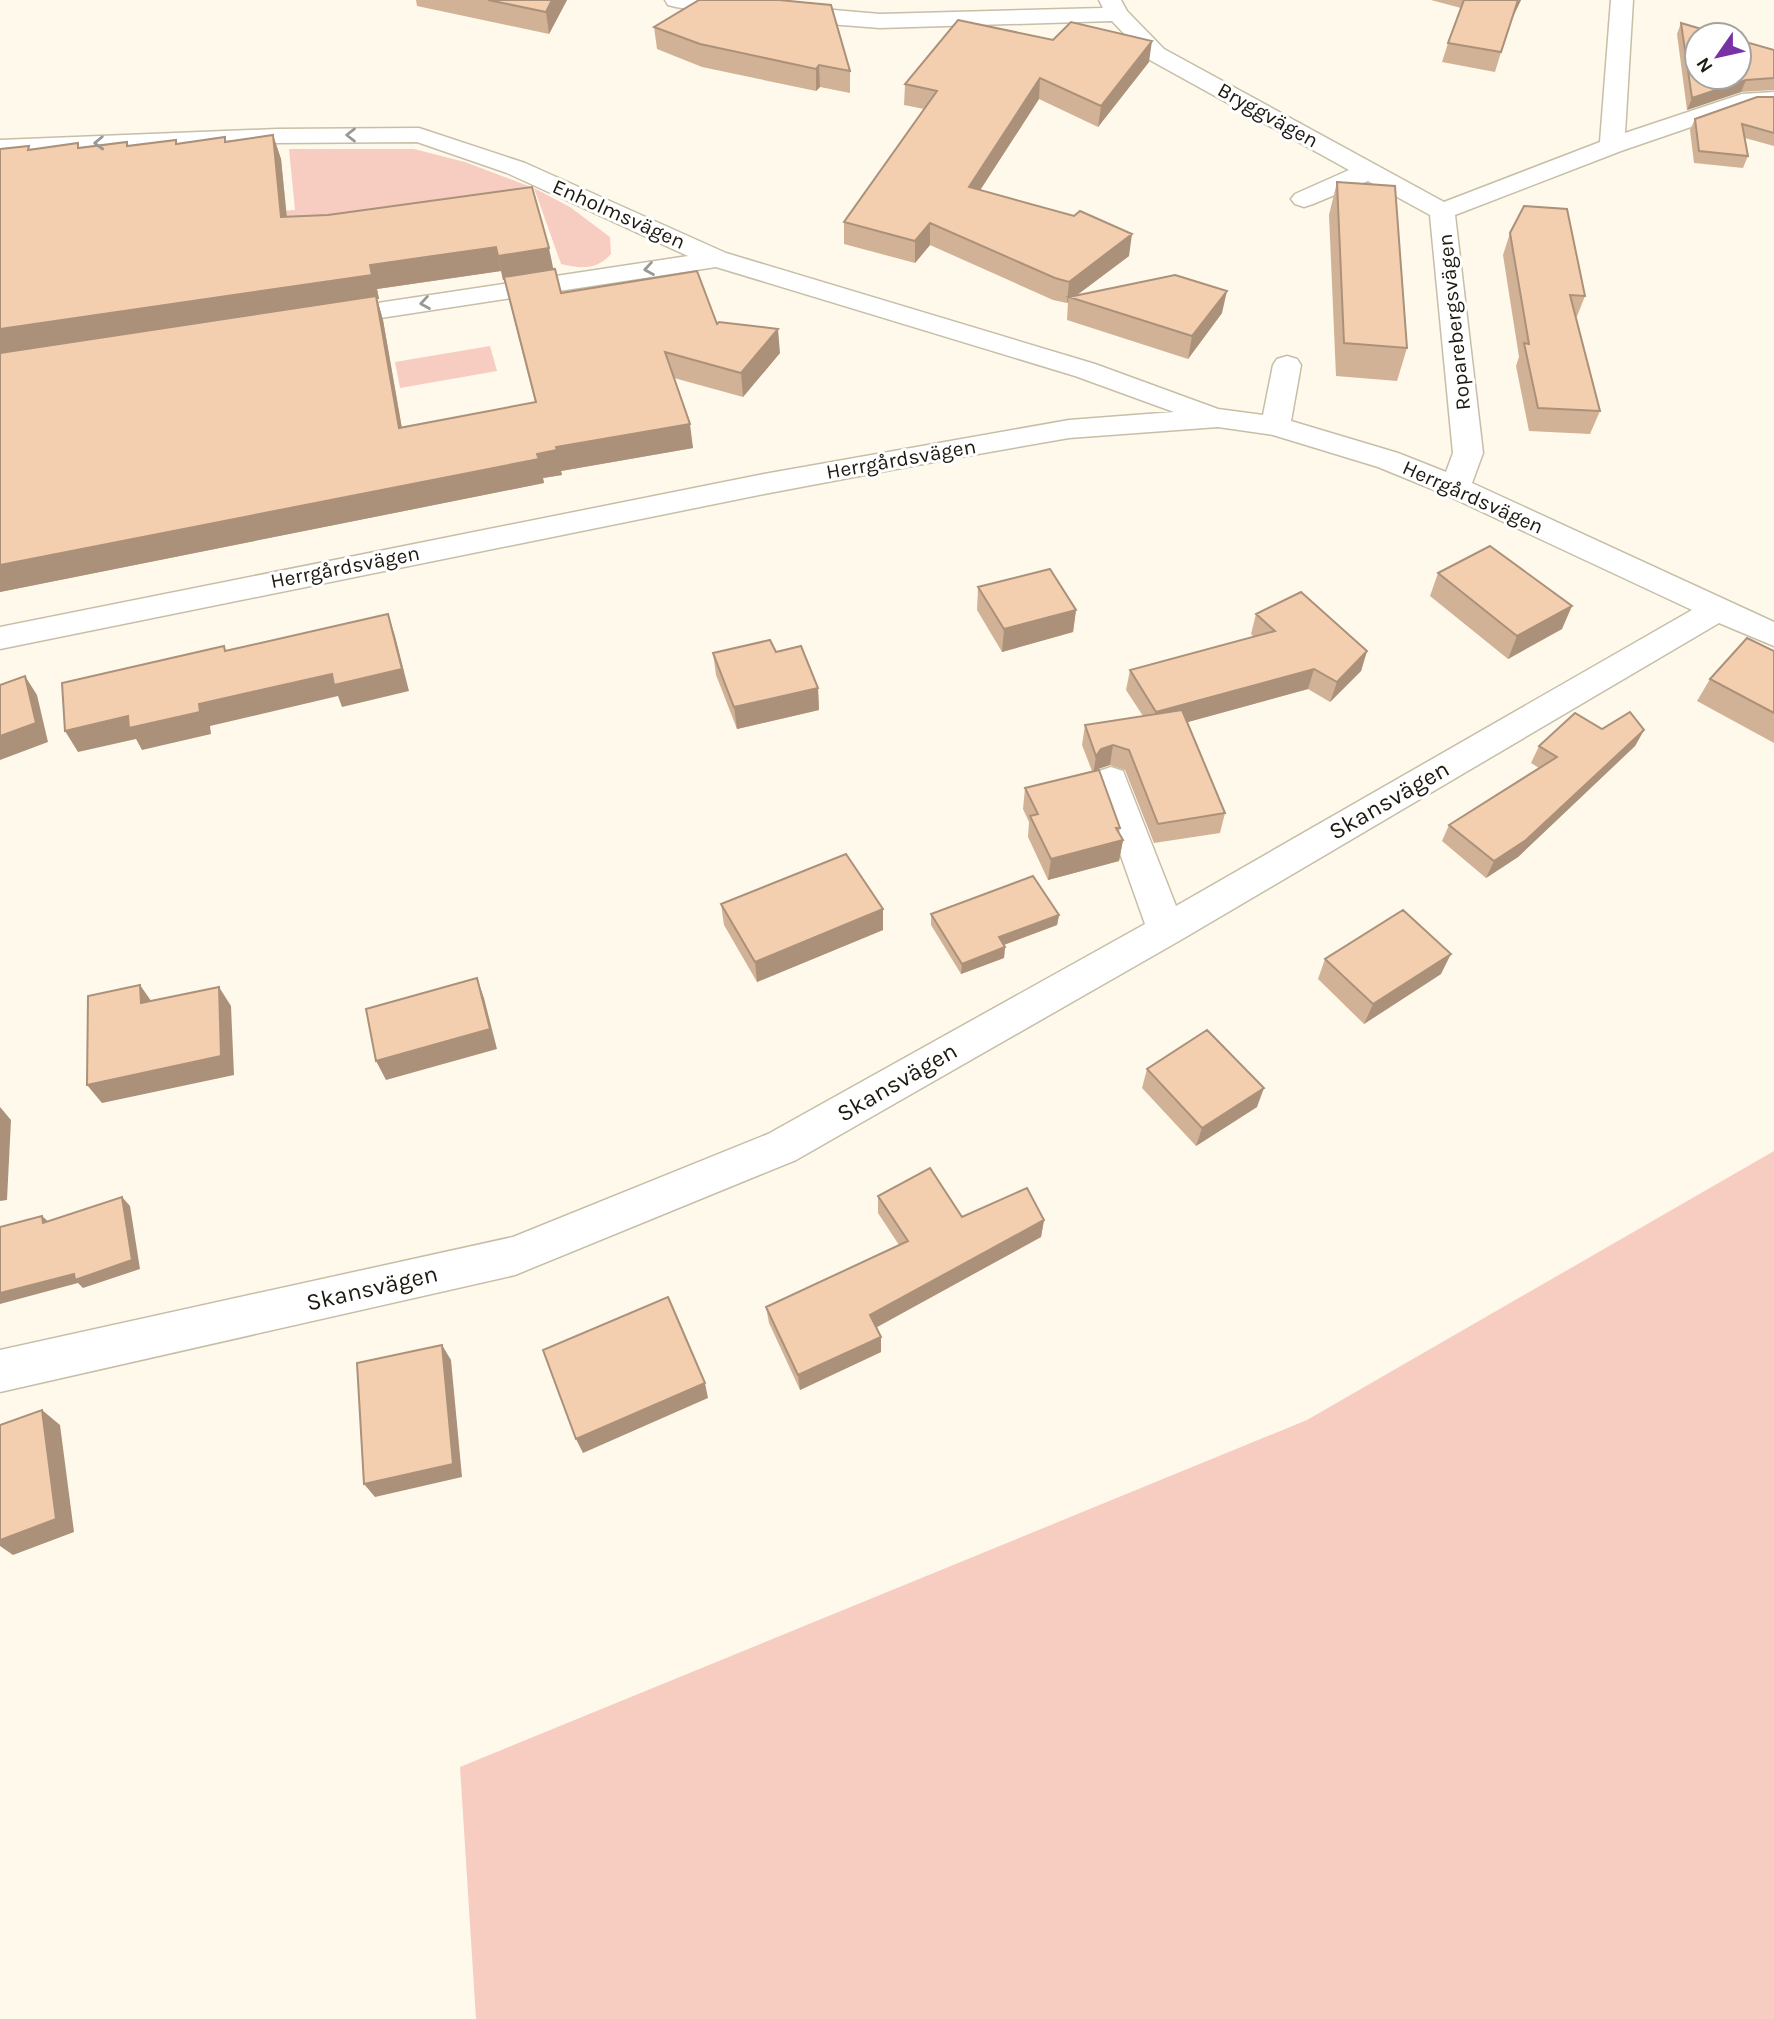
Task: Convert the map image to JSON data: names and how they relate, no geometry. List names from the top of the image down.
{
  "streets": {
    "street": [
      "Bryggvägen",
      "Enholmsvägen",
      "Roparebergsvägen",
      "Herrgårdsvägen",
      "Skansvägen"
    ]
  },
  "crossings": [
    ["Bryggvägen", "Roparebergsvägen"],
    ["Enholmsvägen", "Herrgårdsvägen"],
    ["Roparebergsvägen", "Herrgårdsvägen"],
    ["Herrgårdsvägen", "Skansvägen"]
  ],
  "north": "bottom left"
}
